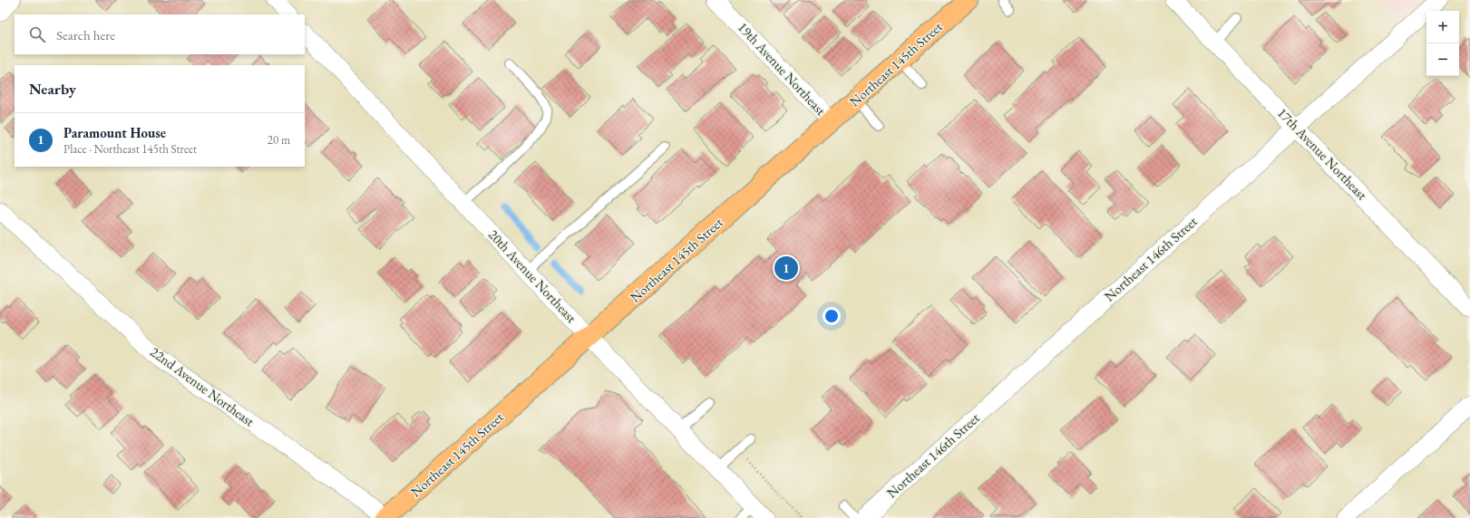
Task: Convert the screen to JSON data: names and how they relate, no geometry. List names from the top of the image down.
{
  "streets": {
    "main road": ["Northeast 145th Street"],
    "street": [
      "19th Avenue Northeast",
      "17th Avenue Northeast",
      "Northeast 146th Street",
      "20th Avenue Northeast",
      "22nd Avenue Northeast"
    ]
  },
  "crossings": [
    ["Northeast 145th Street", "19th Avenue Northeast"],
    ["Northeast 145th Street", "20th Avenue Northeast"],
    ["Northeast 145th Street", "22nd Avenue Northeast"],
    ["17th Avenue Northeast", "Northeast 146th Street"]
  ],
  "page": {
    "map_buttons": ["+", "−"],
    "search": "Search here",
    "heading": "Nearby",
    "list": [
      {
        "mark": "1",
        "name": "Paramount House",
        "note": "Place · Northeast 145th Street",
        "value": "20 m"
      }
    ],
    "pins": "1"
  }
}
